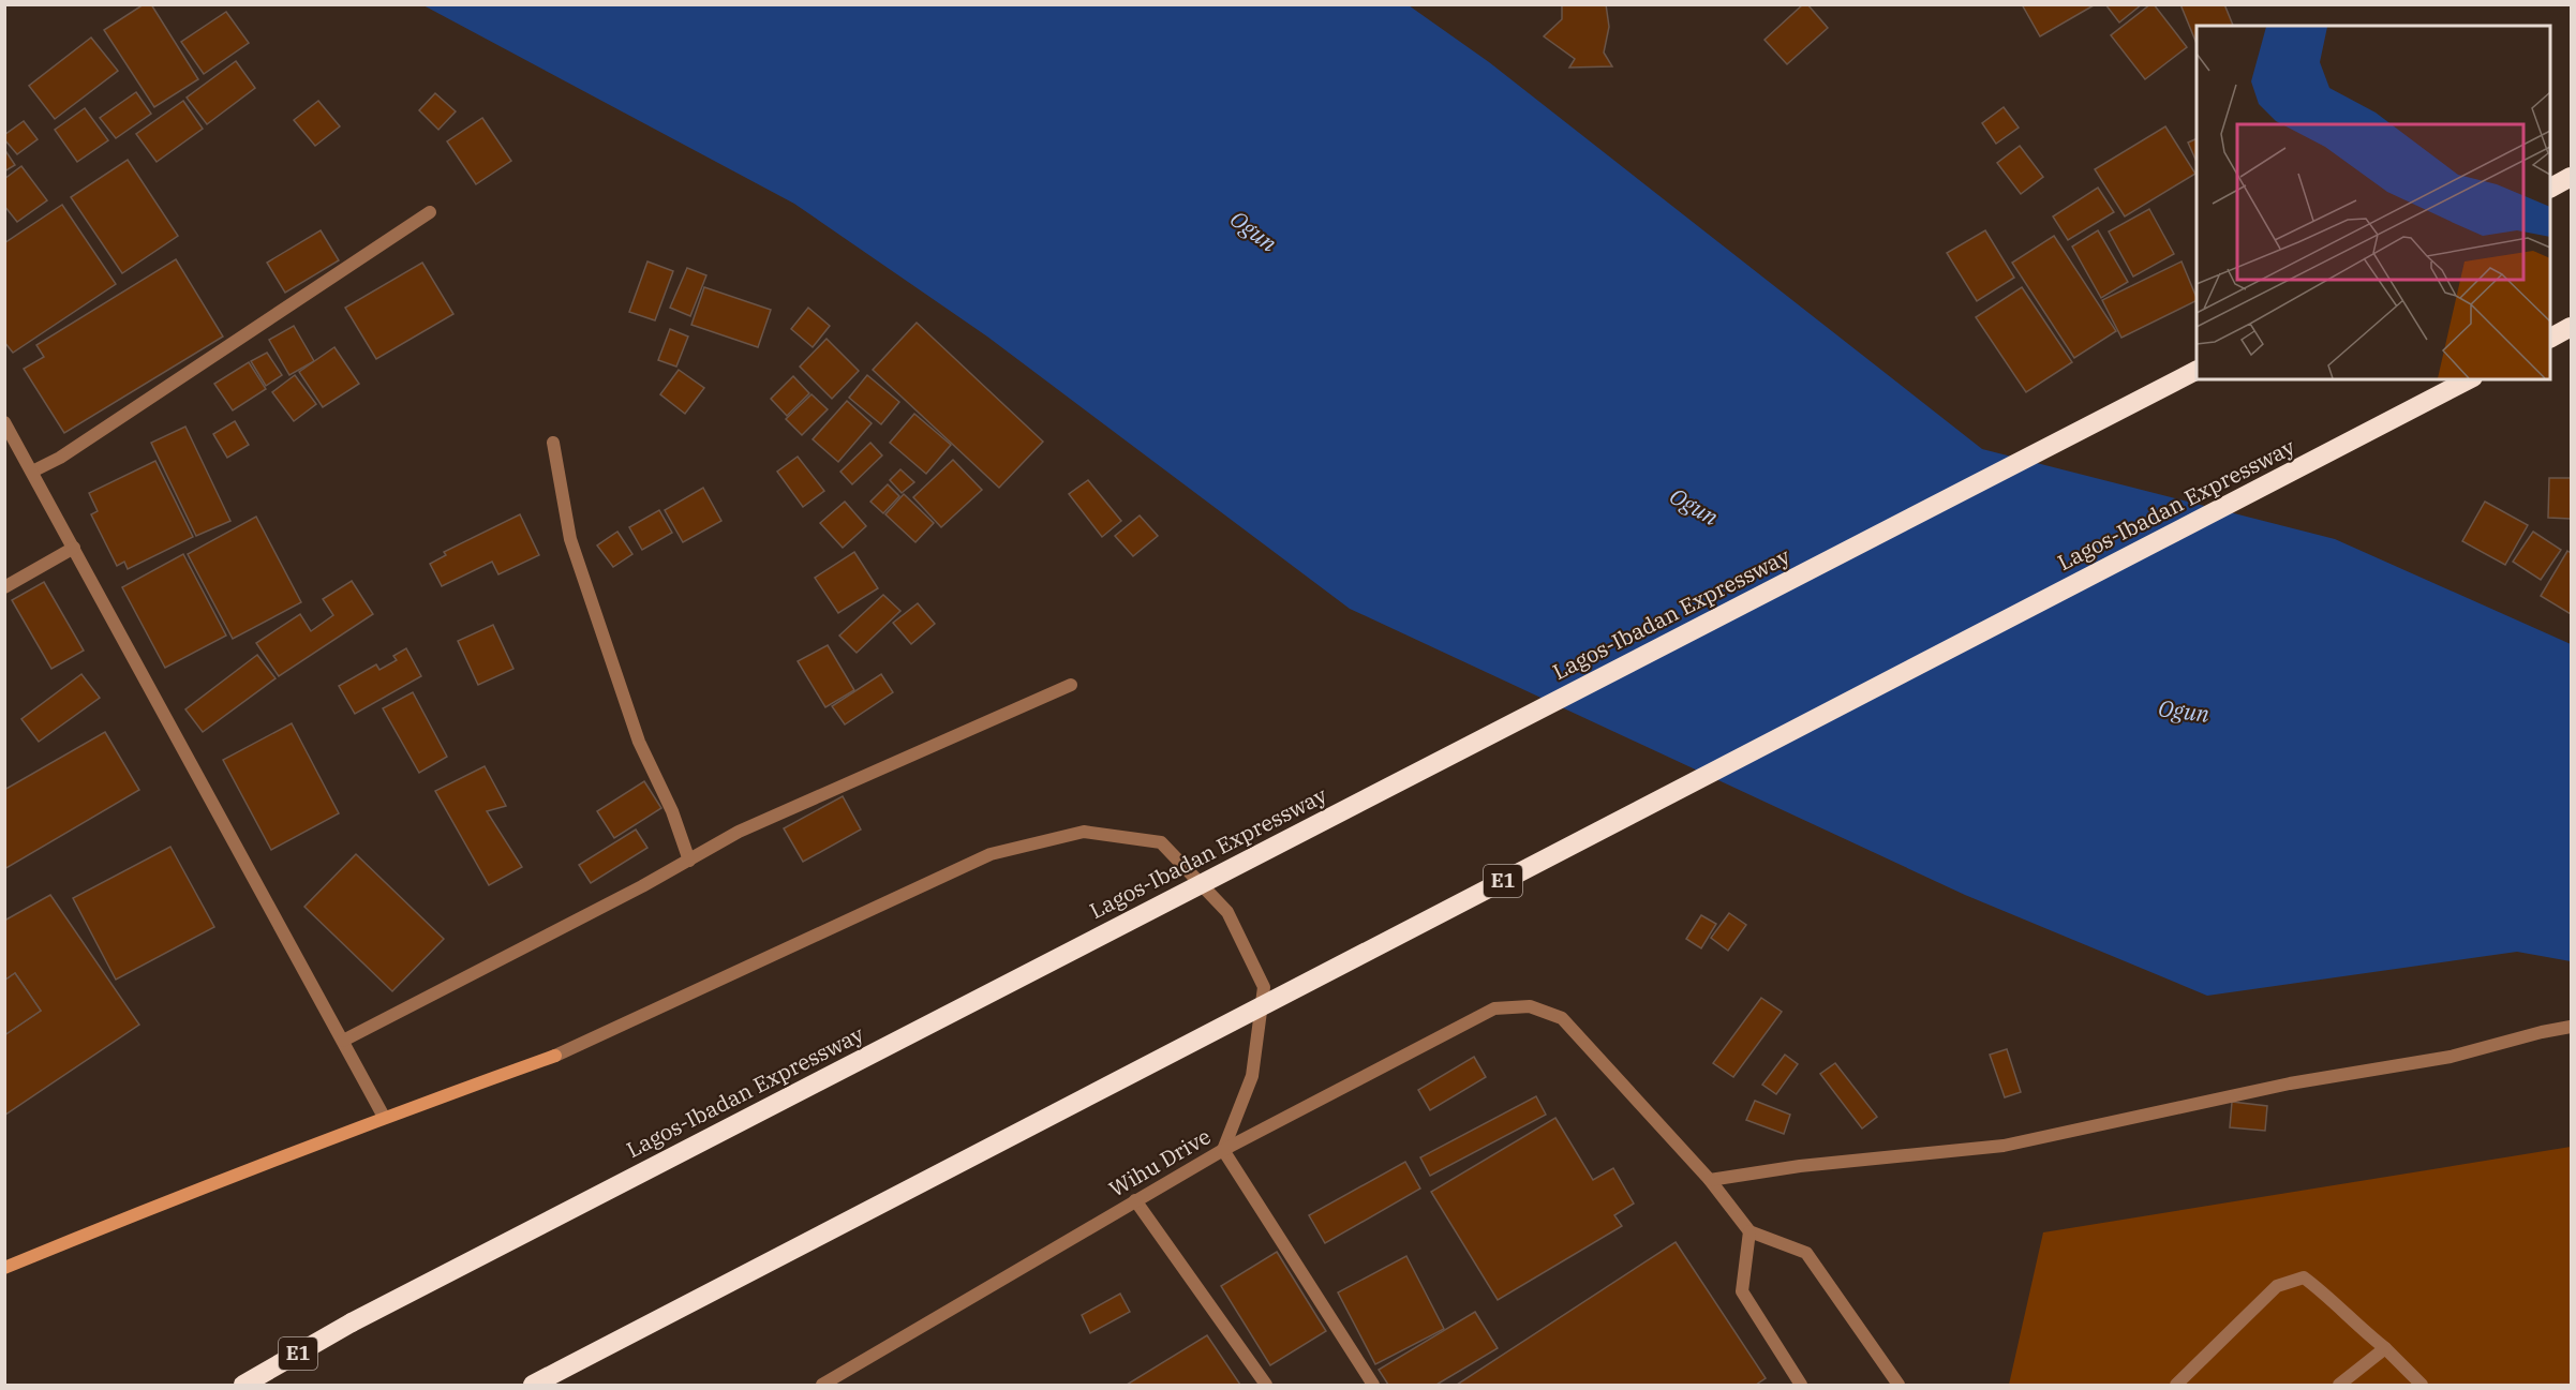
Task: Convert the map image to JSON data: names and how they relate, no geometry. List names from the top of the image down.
{
  "streets": {
    "highway": ["Lagos-Ibadan Expressway", "E1"],
    "street": ["Wihu Drive"]
  },
  "water": ["Ogun"]
}
